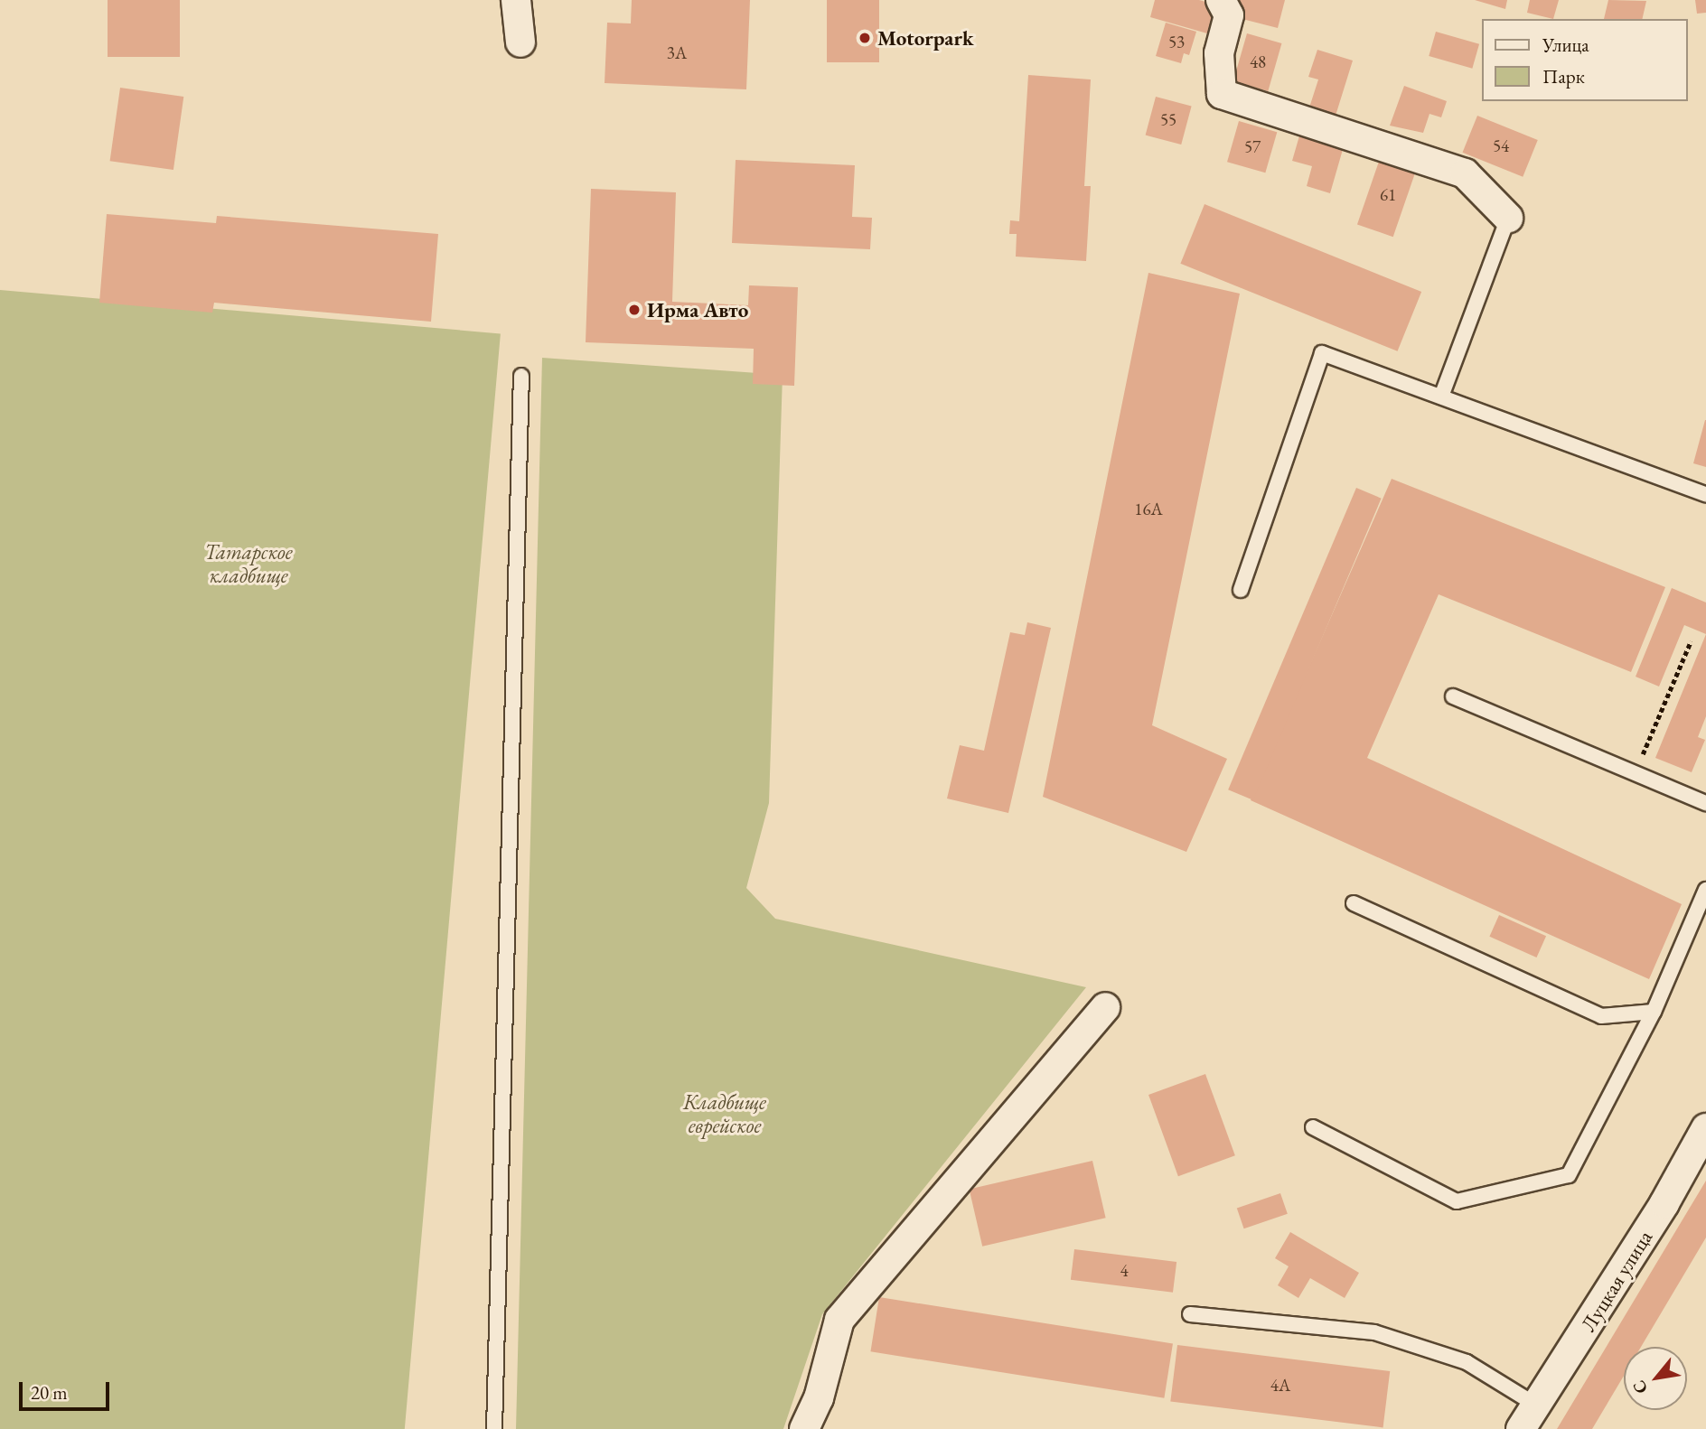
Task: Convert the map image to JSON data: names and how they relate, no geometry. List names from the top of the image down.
{
  "streets": {
    "street": ["Луцкая улица"]
  },
  "parks": ["Татарское кладбище", "Кладбище еврейское"],
  "places": ["Motorpark", "Ирма Авто"],
  "house_numbers": [
    "53",
    "3А",
    "48",
    "55",
    "54",
    "57",
    "61",
    "16А",
    "4",
    "4А"
  ],
  "legend": ["Улица", "Парк"],
  "scale_bar": "20 m",
  "north": "bottom left"
}
